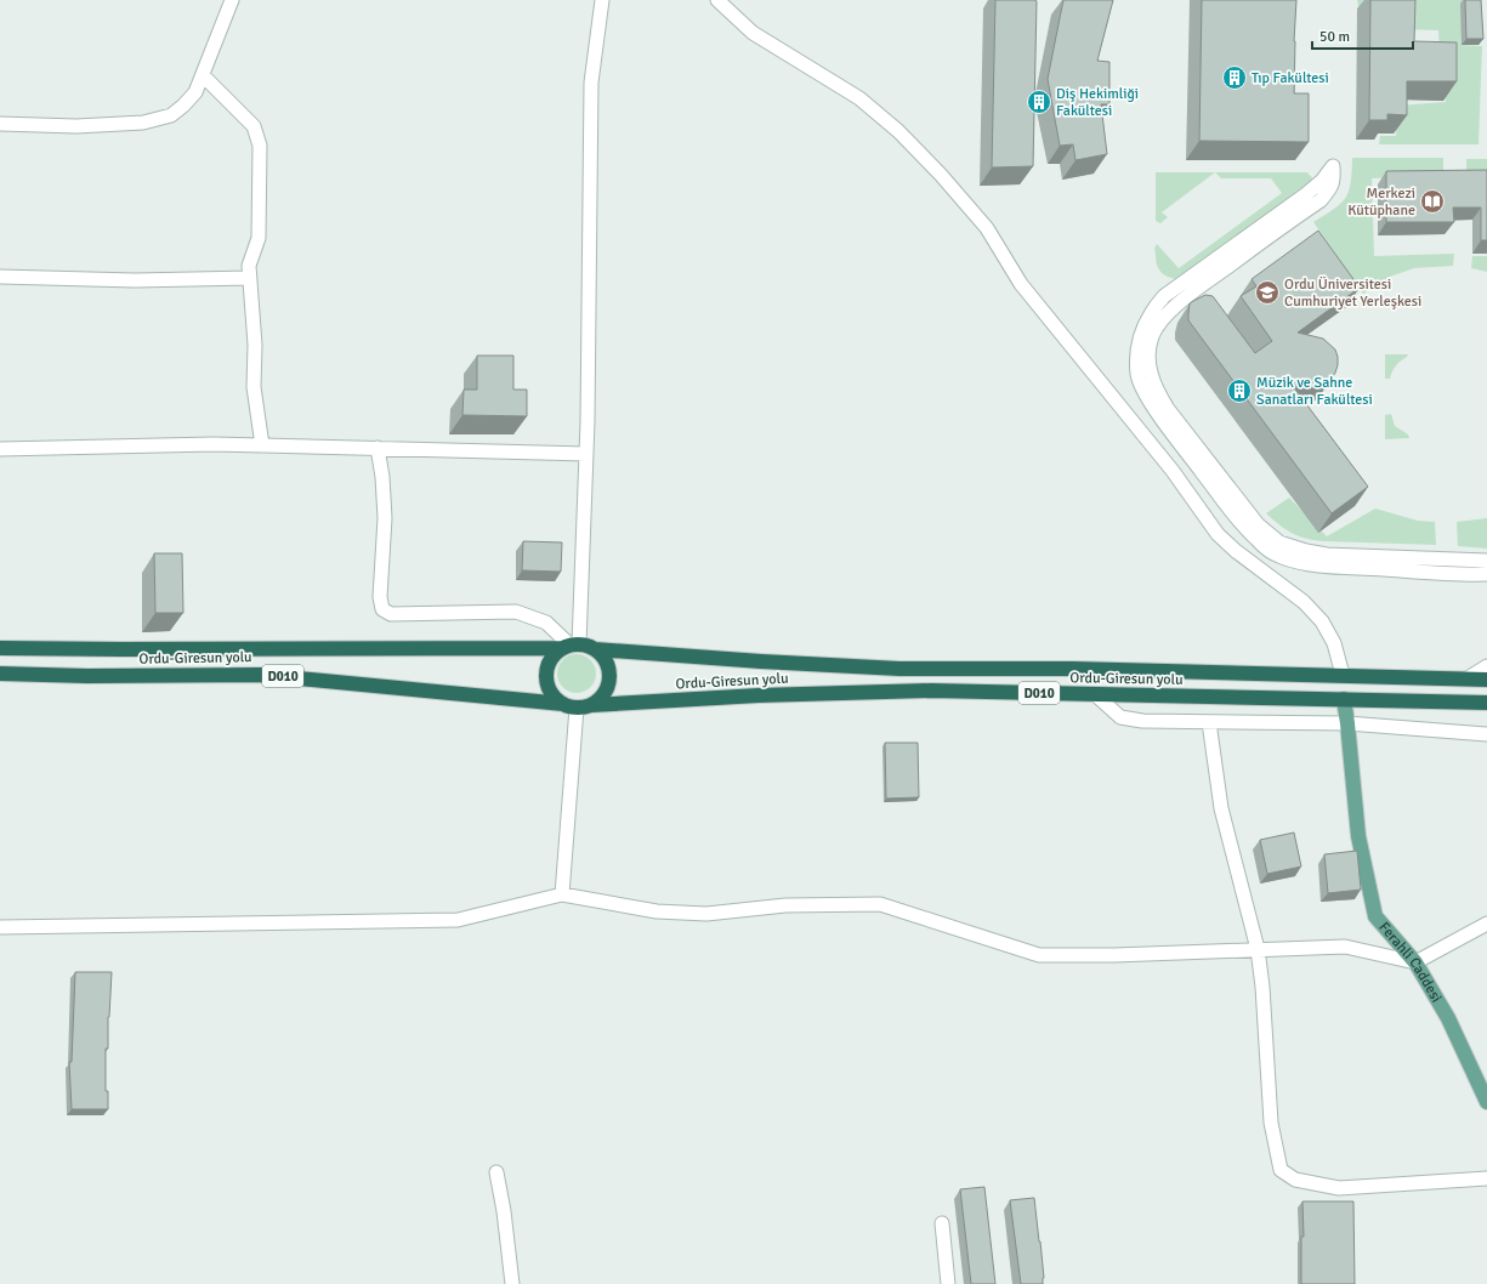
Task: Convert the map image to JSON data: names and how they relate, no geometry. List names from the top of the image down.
{
  "streets": {
    "highway": ["Ordu-Giresun yolu", "D010"],
    "main road": ["Ferahli Caddesi"]
  },
  "crossings": [
    ["Ordu-Giresun yolu", "Ferahli Caddesi"]
  ],
  "places": {
    "building": ["Tıp Fakültesi", "Diş Hekimliği Fakültesi", "Müzik ve Sahne Sanatları Fakültesi"],
    "library": ["Merkezi Kütüphane"],
    "school or university": ["Ordu Üniversitesi Cumhuriyet Yerleşkesi"]
  },
  "scale_bar": "50 m"
}
